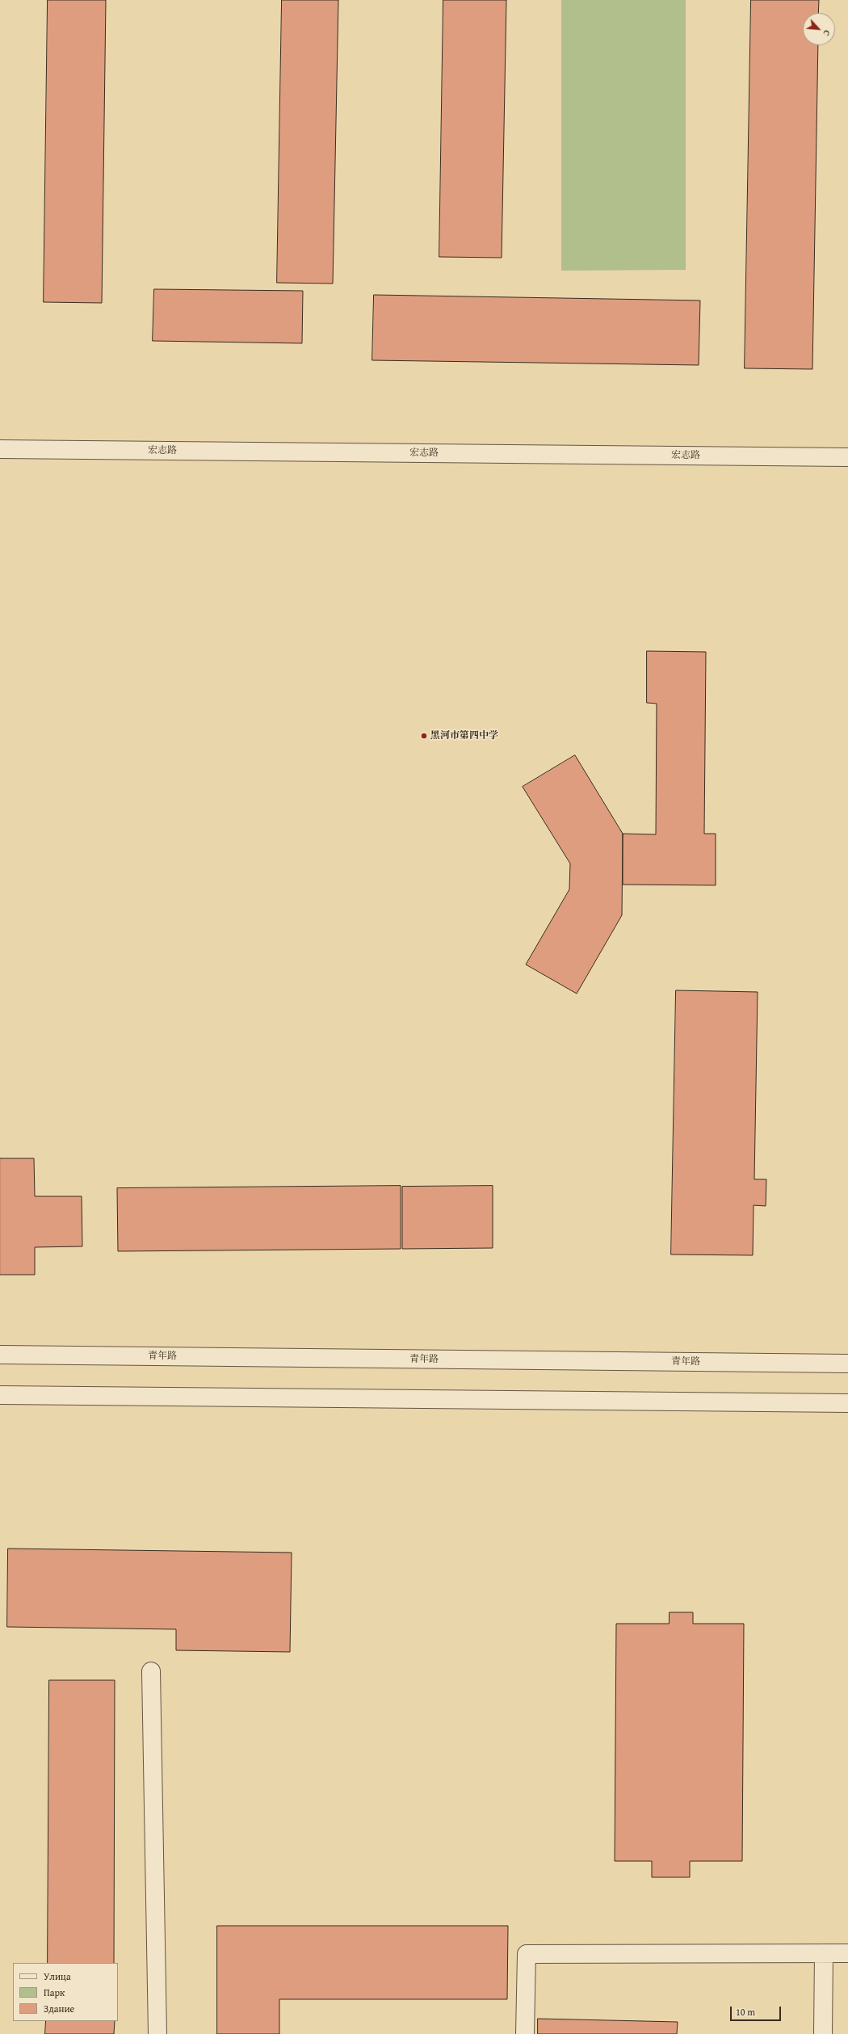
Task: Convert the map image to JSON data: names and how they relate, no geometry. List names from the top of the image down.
{
  "streets": {
    "street": ["宏志路", "青年路"]
  },
  "places": ["黑河市第四中学"],
  "legend": ["Улица", "Парк", "Здание"],
  "scale_bar": "10 m",
  "north": "bottom right"
}
